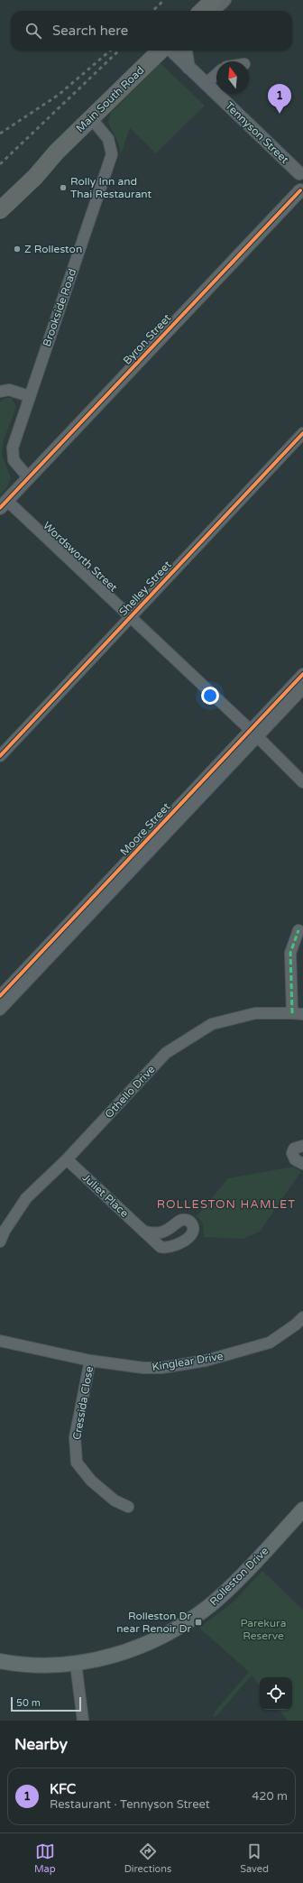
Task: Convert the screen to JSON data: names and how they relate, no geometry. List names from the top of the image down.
{
  "streets": {
    "highway": ["Main South Road"],
    "main road": ["Rolleston Drive"],
    "street": [
      "Tennyson Street",
      "Brookside Road",
      "Byron Street",
      "Wordsworth Street",
      "Shelley Street",
      "Moore Street",
      "Othello Drive",
      "Juliet Place",
      "Kinglear Drive",
      "Cressida Close"
    ]
  },
  "crossings": [
    ["Main South Road", "Brookside Road"],
    ["Brookside Road", "Byron Street"],
    ["Byron Street", "Wordsworth Street"],
    ["Wordsworth Street", "Shelley Street"],
    ["Wordsworth Street", "Moore Street"],
    ["Othello Drive", "Juliet Place"],
    ["Kinglear Drive", "Cressida Close"]
  ],
  "districts": ["ROLLESTON HAMLET"],
  "parks": ["Parekura Reserve"],
  "places": {
    "other": ["Rolly Inn and Thai Restaurant", "Z Rolleston"],
    "transit": ["Rolleston Dr near Renoir Dr"]
  },
  "scale_bar": "50 m",
  "north": "top",
  "page": {
    "search": "Search here",
    "pins": "1",
    "scale": "50 m",
    "heading": "Nearby",
    "list": [
      {
        "mark": "1",
        "name": "KFC",
        "note": "Restaurant · Tennyson Street",
        "value": "420 m"
      }
    ],
    "nav": ["Map", "Directions", "Saved"]
  }
}
